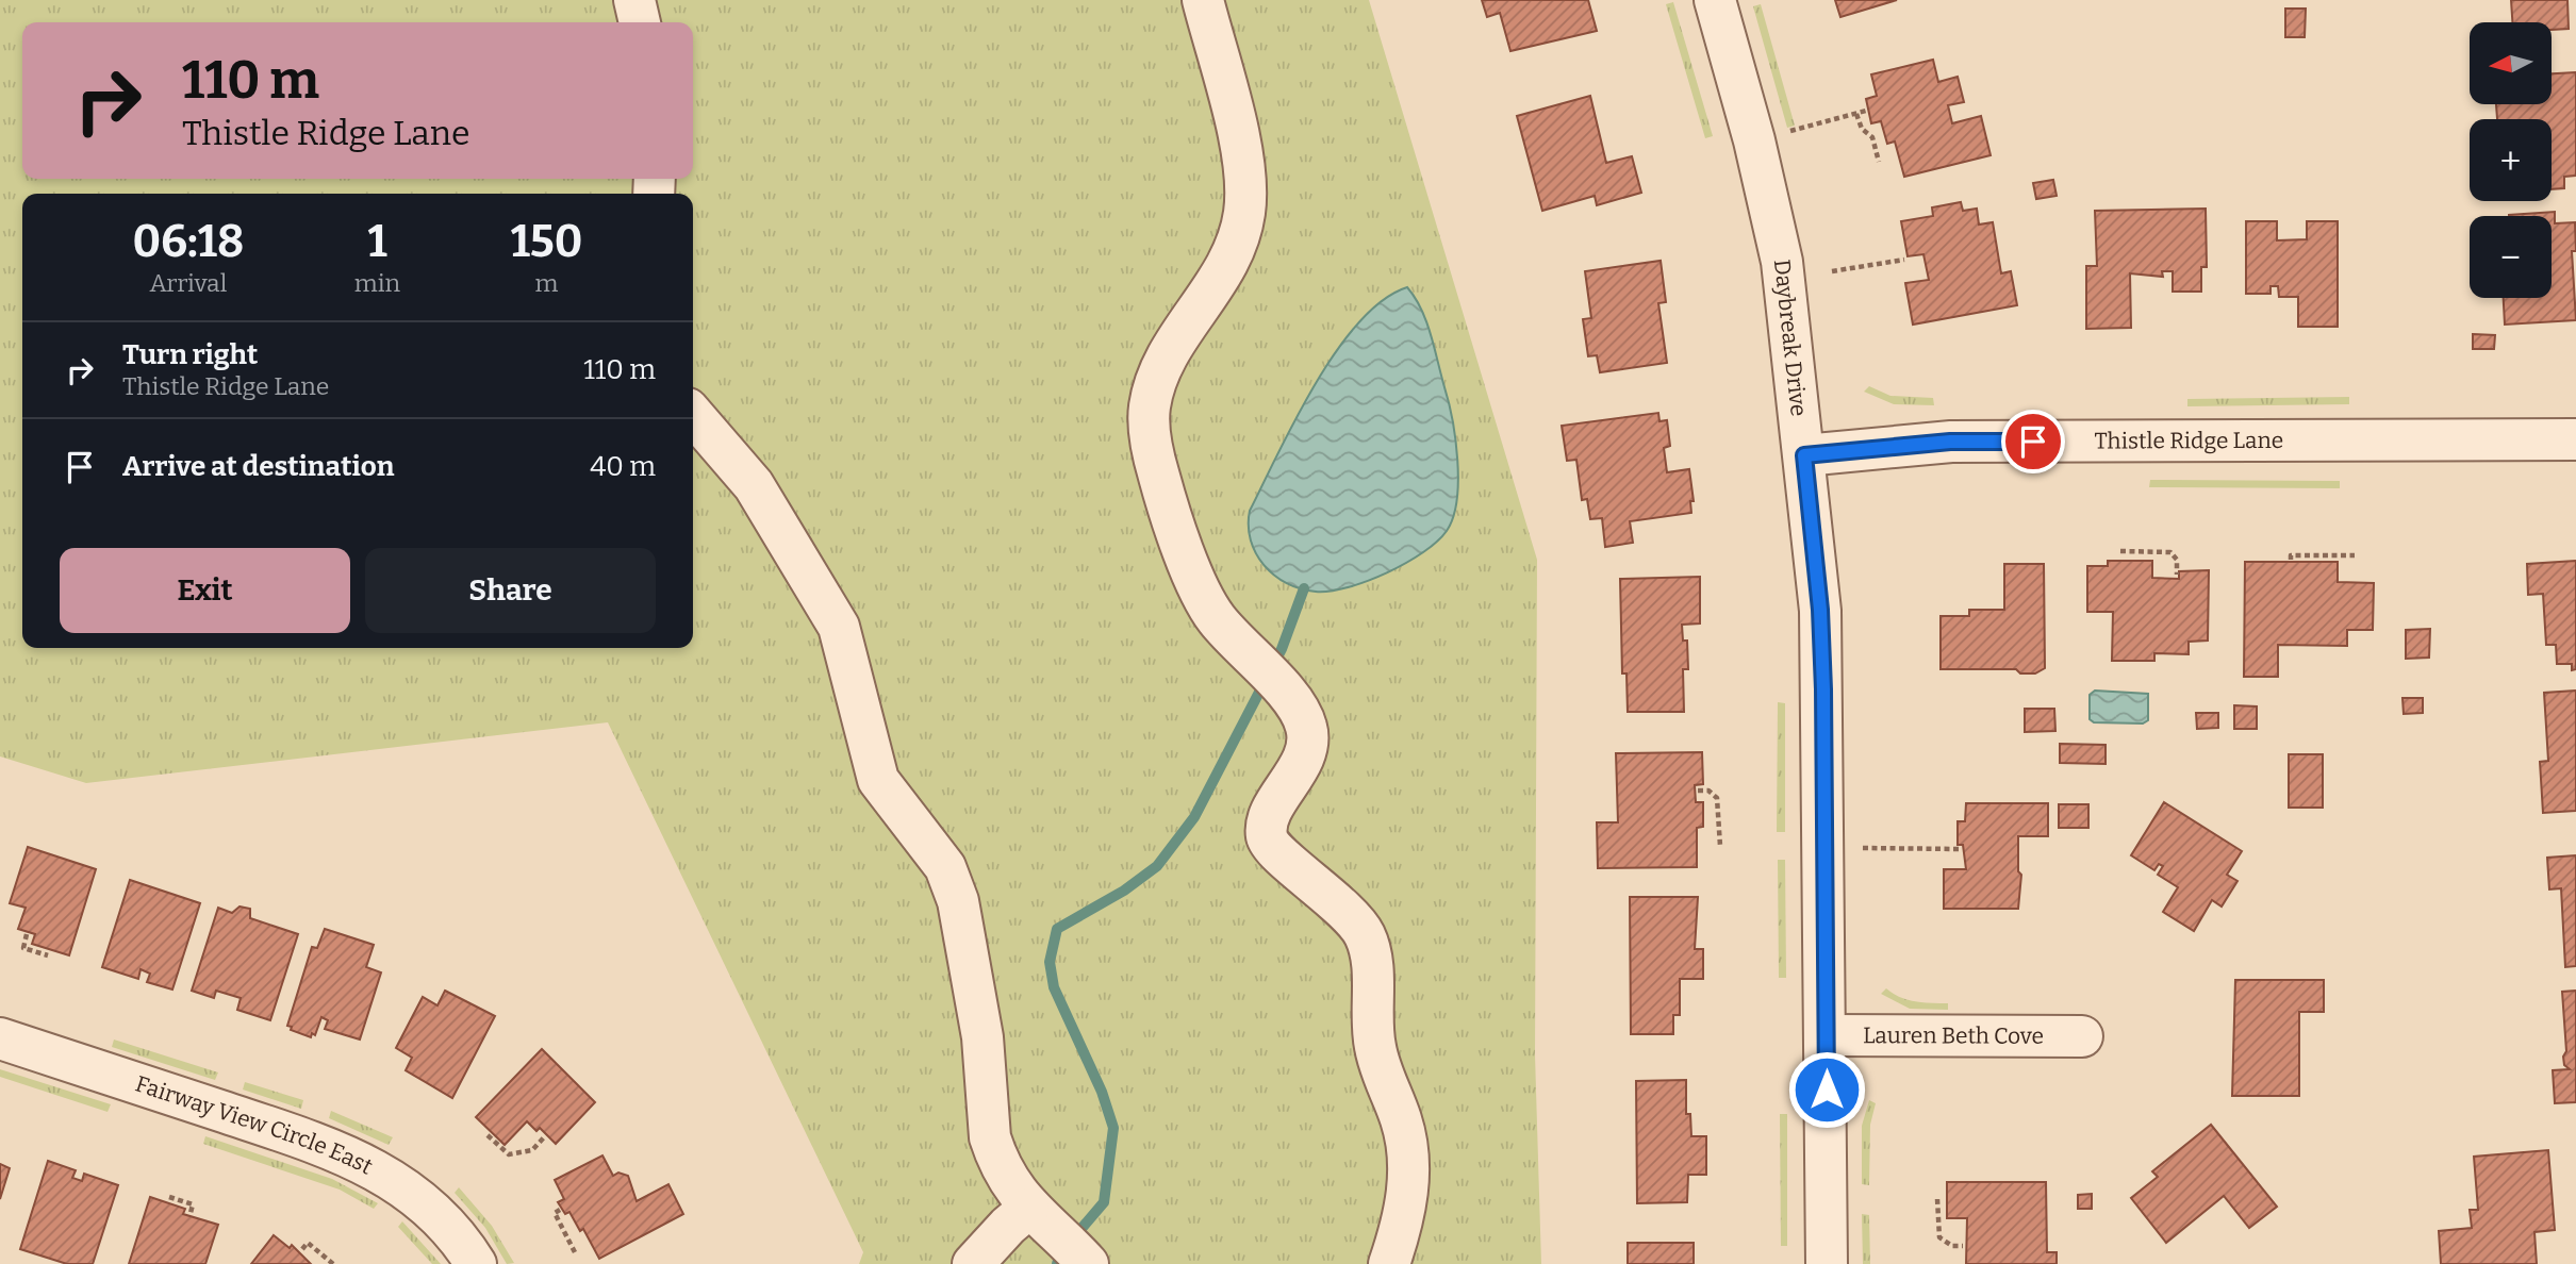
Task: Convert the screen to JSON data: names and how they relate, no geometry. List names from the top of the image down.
{
  "streets": {
    "street": [
      "Daybreak Drive",
      "Thistle Ridge Lane",
      "Lauren Beth Cove",
      "Fairway View Circle East"
    ]
  },
  "crossings": [
    ["Daybreak Drive", "Thistle Ridge Lane"],
    ["Daybreak Drive", "Lauren Beth Cove"]
  ],
  "north": "left",
  "page": {
    "map_buttons": ["+", "−"],
    "turn": ["110 m", "Thistle Ridge Lane"],
    "eta": [
      "06:18",
      "Arrival",
      "1",
      "min",
      "150",
      "m"
    ],
    "list": [
      {
        "name": "Turn right",
        "note": "Thistle Ridge Lane",
        "value": "110 m"
      },
      {
        "name": "Arrive at destination",
        "value": "40 m"
      }
    ],
    "buttons": ["Exit", "Share"]
  }
}
